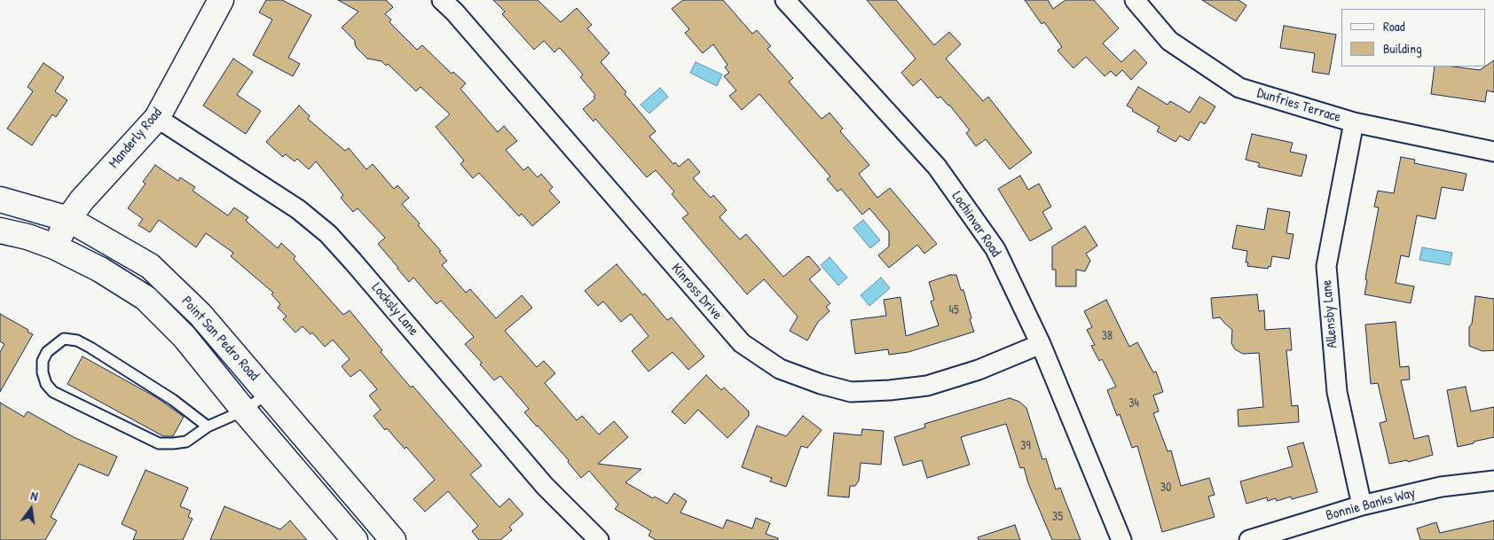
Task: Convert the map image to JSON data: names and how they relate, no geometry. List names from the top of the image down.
{
  "streets": {
    "main road": ["Manderly Road", "Point San Pedro Road"],
    "street": [
      "Dunfries Terrace",
      "Lochinvar Road",
      "Kinross Drive",
      "Locksly Lane",
      "Allensby Lane",
      "Bonnie Banks Way"
    ]
  },
  "crossings": [
    ["Dunfries Terrace", "Allensby Lane"],
    ["Manderly Road", "Locksly Lane"],
    ["Manderly Road", "Point San Pedro Road"],
    ["Lochinvar Road", "Kinross Drive"],
    ["Allensby Lane", "Bonnie Banks Way"]
  ],
  "house_numbers": [
    "45",
    "38",
    "34",
    "39",
    "30",
    "35"
  ],
  "legend": ["Road", "Building"],
  "north": "top"
}
